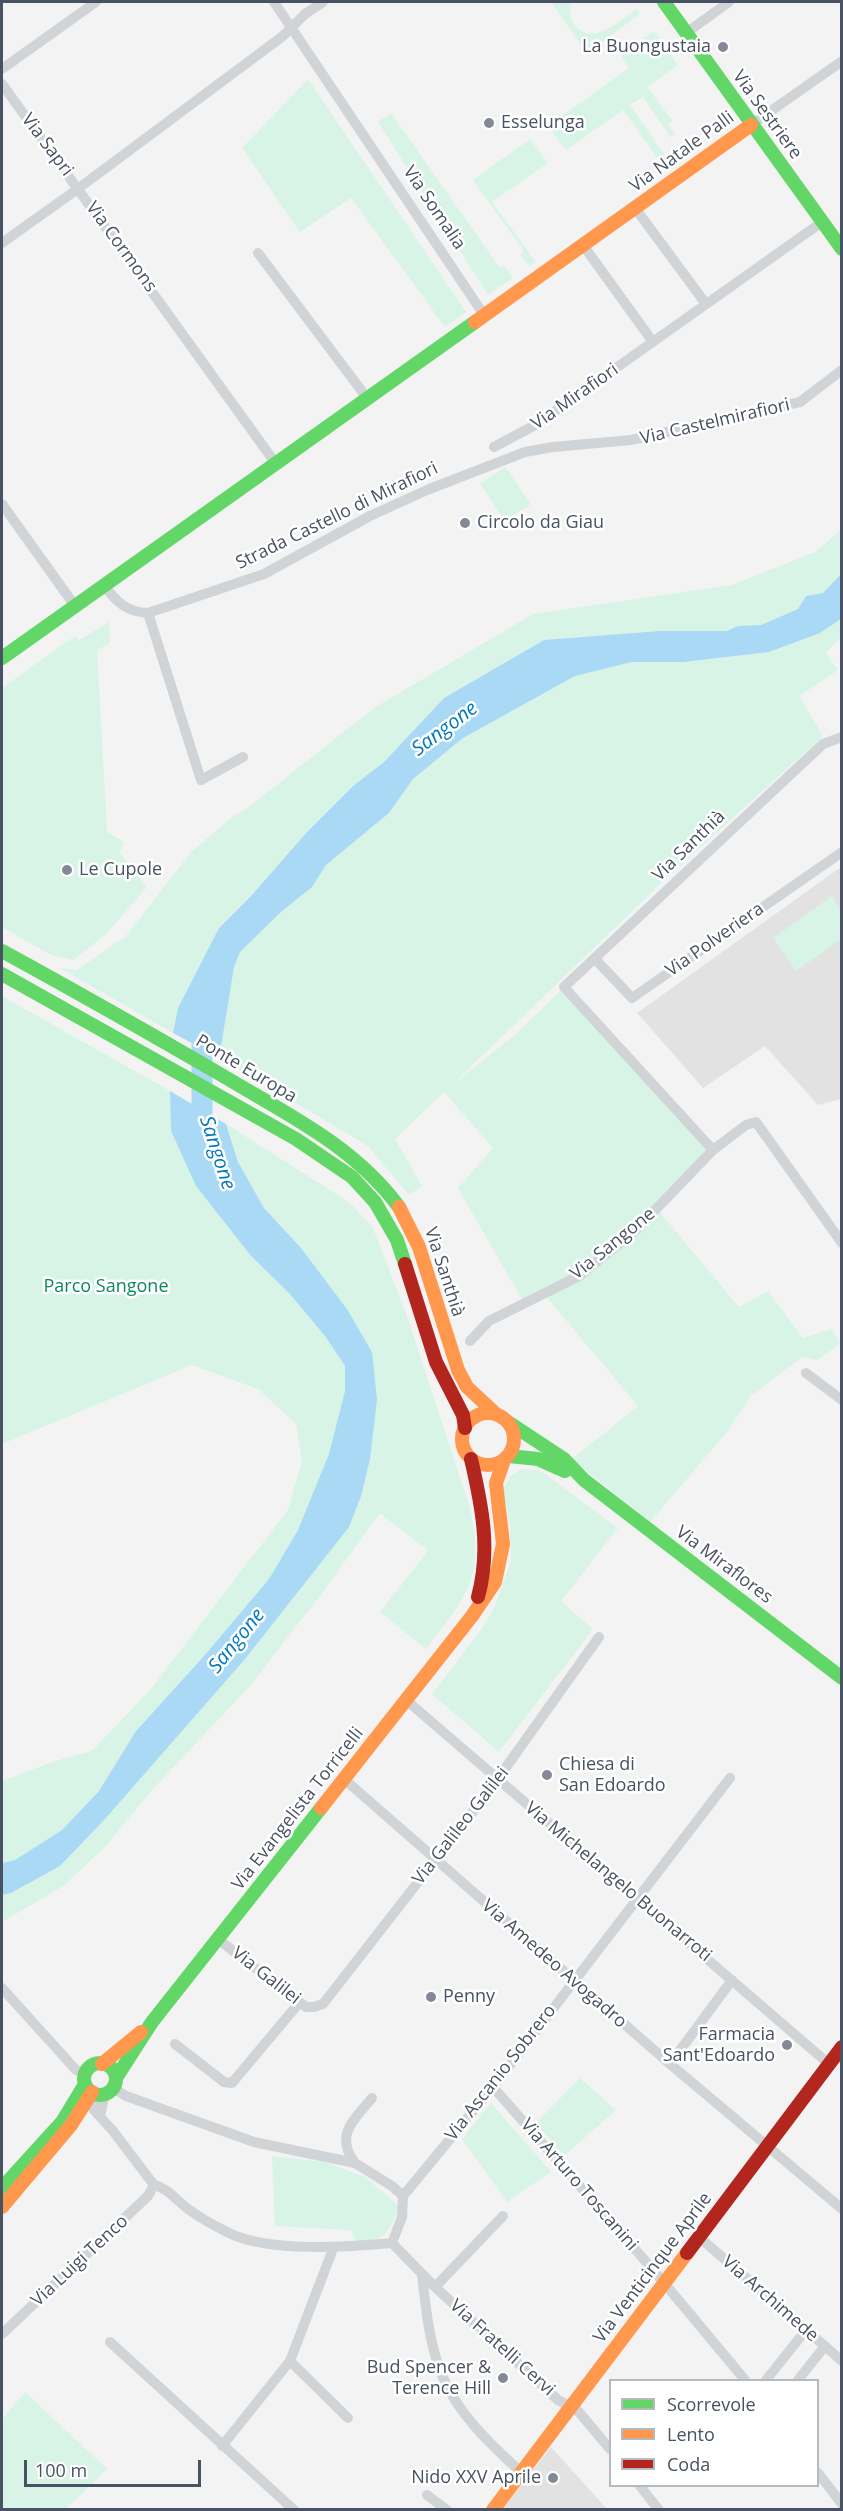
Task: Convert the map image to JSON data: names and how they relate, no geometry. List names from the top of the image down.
{
  "streets": {
    "street": [
      "Via Sestriere",
      "Via Sapri",
      "Via Natale Palli",
      "Via Somalia",
      "Via Cormons",
      "Via Mirafiori",
      "Via Castelmirafiori",
      "Strada Castello di Mirafiori",
      "Via Santhià",
      "Via Polveriera",
      "Ponte Europa",
      "Via Sangone",
      "Via Miraflores",
      "Via Evangelista Torricelli",
      "Via Galileo Galilei",
      "Via Michelangelo Buonarroti",
      "Via Amedeo Avogadro",
      "Via Galilei",
      "Via Ascanio Sobrero",
      "Via Arturo Toscanini",
      "Via Luigi Tenco",
      "Via Venticinque Aprile",
      "Via Archimede",
      "Via Fratelli Cervi"
    ]
  },
  "crossings": [
    ["Via Sestriere", "Via Natale Palli"],
    ["Via Sapri", "Via Cormons"],
    ["Via Somalia", "Via Cormons"],
    ["Via Castelmirafiori", "Strada Castello di Mirafiori"],
    ["Via Santhià", "Via Polveriera"],
    ["Via Santhià", "Ponte Europa"],
    ["Via Santhià", "Via Sangone"],
    ["Via Santhià", "Via Miraflores"],
    ["Via Santhià", "Via Evangelista Torricelli"],
    ["Via Miraflores", "Via Evangelista Torricelli"],
    ["Via Evangelista Torricelli", "Via Michelangelo Buonarroti"],
    ["Via Evangelista Torricelli", "Via Amedeo Avogadro"],
    ["Via Evangelista Torricelli", "Via Galilei"],
    ["Via Galileo Galilei", "Via Michelangelo Buonarroti"],
    ["Via Galileo Galilei", "Via Amedeo Avogadro"],
    ["Via Galileo Galilei", "Via Galilei"],
    ["Via Michelangelo Buonarroti", "Via Ascanio Sobrero"],
    ["Via Michelangelo Buonarroti", "Via Venticinque Aprile"],
    ["Via Amedeo Avogadro", "Via Ascanio Sobrero"],
    ["Via Amedeo Avogadro", "Via Venticinque Aprile"],
    ["Via Ascanio Sobrero", "Via Arturo Toscanini"],
    ["Via Arturo Toscanini", "Via Venticinque Aprile"],
    ["Via Venticinque Aprile", "Via Archimede"],
    ["Via Venticinque Aprile", "Via Fratelli Cervi"]
  ],
  "water": ["Sangone"],
  "parks": ["Parco Sangone"],
  "places": [
    "La Buongustaia",
    "Esselunga",
    "Circolo da Giau",
    "Le Cupole",
    "Chiesa di San Edoardo",
    "Penny",
    "Farmacia Sant'Edoardo",
    "Bud Spencer & Terence Hill",
    "Nido XXV Aprile"
  ],
  "legend": ["Scorrevole", "Lento", "Coda"],
  "scale_bar": "100 m"
}
